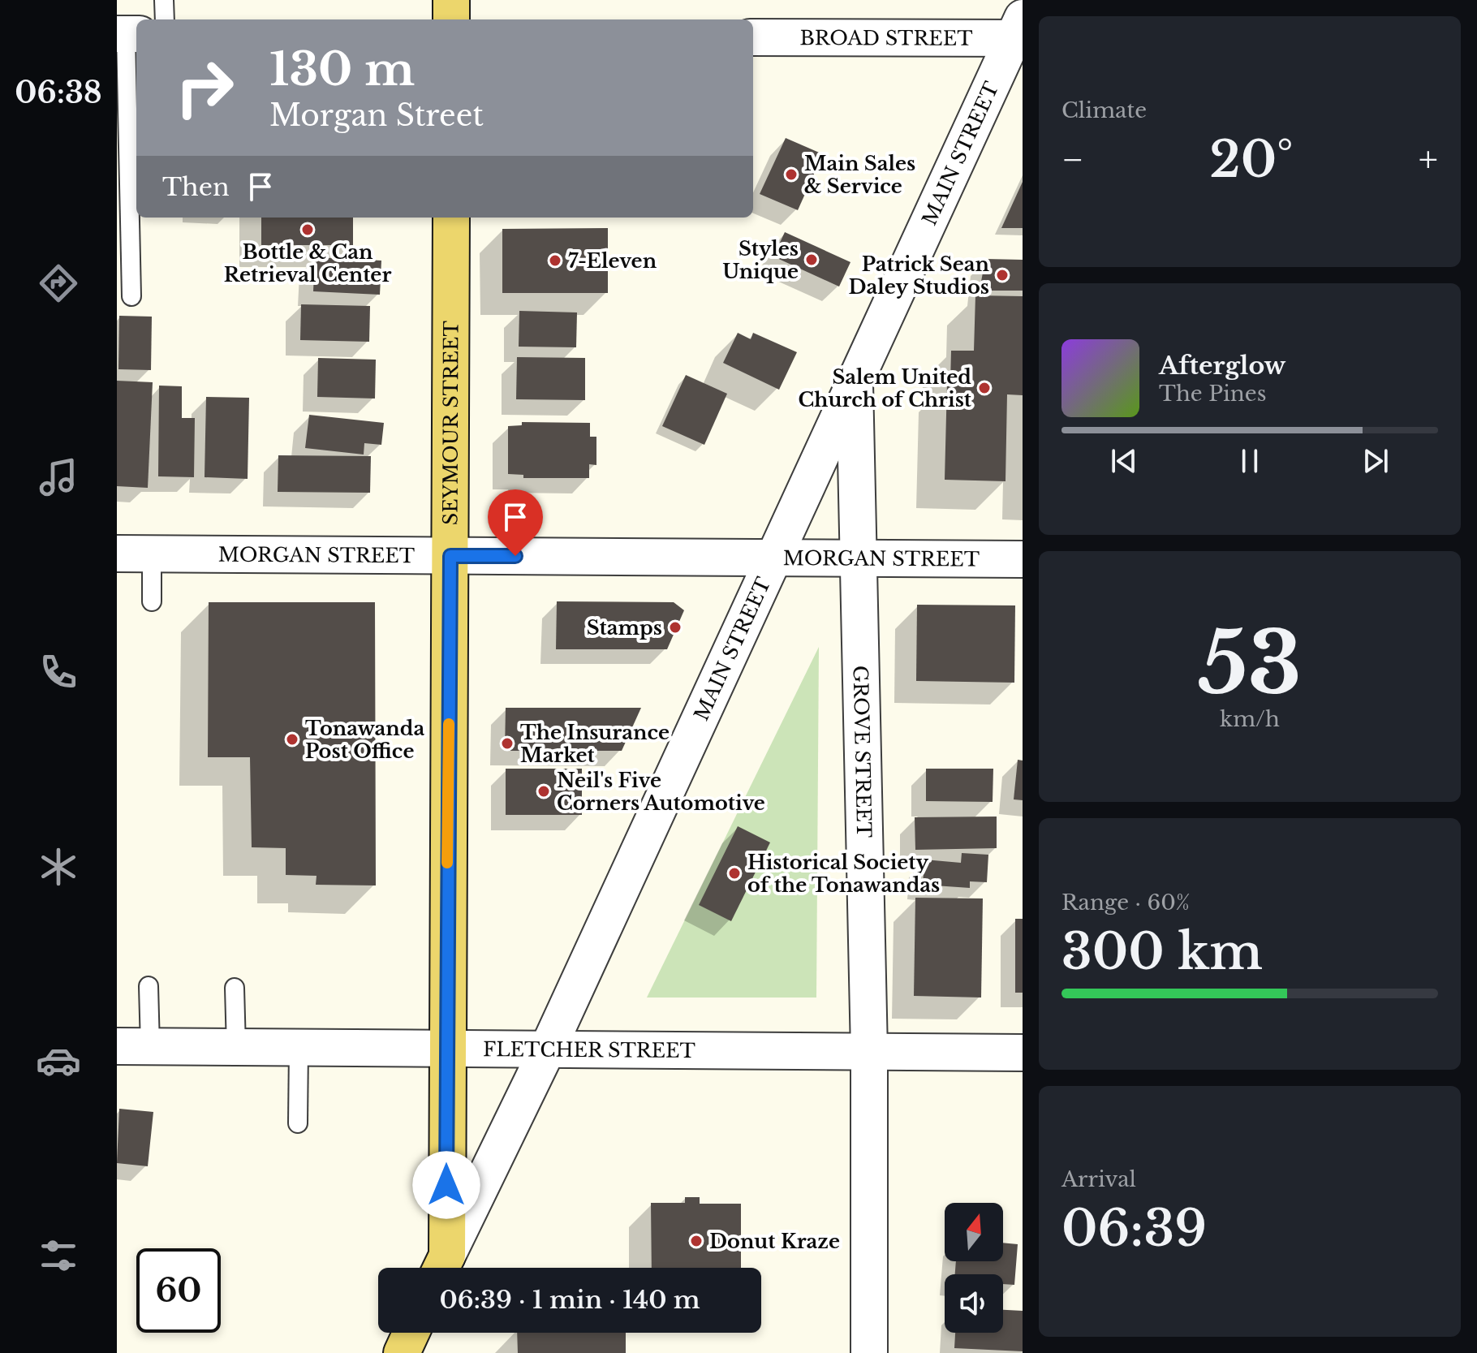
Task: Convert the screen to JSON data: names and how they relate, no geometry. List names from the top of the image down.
{
  "streets": {
    "main road": ["SEYMOUR STREET"],
    "street": [
      "BROAD STREET",
      "MAIN STREET",
      "MORGAN STREET",
      "GROVE STREET",
      "FLETCHER STREET"
    ]
  },
  "crossings": [
    ["BROAD STREET", "MAIN STREET"],
    ["MAIN STREET", "SEYMOUR STREET"],
    ["MAIN STREET", "MORGAN STREET"],
    ["MAIN STREET", "GROVE STREET"],
    ["MAIN STREET", "FLETCHER STREET"],
    ["SEYMOUR STREET", "MORGAN STREET"],
    ["SEYMOUR STREET", "FLETCHER STREET"],
    ["MORGAN STREET", "GROVE STREET"],
    ["GROVE STREET", "FLETCHER STREET"]
  ],
  "places": [
    "Main Sales & Service",
    "Bottle & Can Retrieval Center",
    "Styles Unique",
    "7-Eleven",
    "Patrick Sean Daley Studios",
    "Salem United Church of Christ",
    "Stamps",
    "Tonawanda Post Office",
    "The Insurance Market",
    "Neil's Five Corners Automotive",
    "Historical Society of the Tonawandas",
    "Donut Kraze"
  ],
  "north": "top",
  "page": {
    "tabs": "06:38",
    "tile": [
      "Climate",
      ["53", "km/h"],
      ["Range · 60%", "300 km"],
      ["Arrival", "06:39"]
    ],
    "turn": ["130 m", "Morgan Street"],
    "heat": ["−", "20°", "+"],
    "then": "Then",
    "song": ["Afterglow", "The Pines"],
    "limit": "60",
    "trip": "06:39 · 1 min · 140 m"
  }
}
